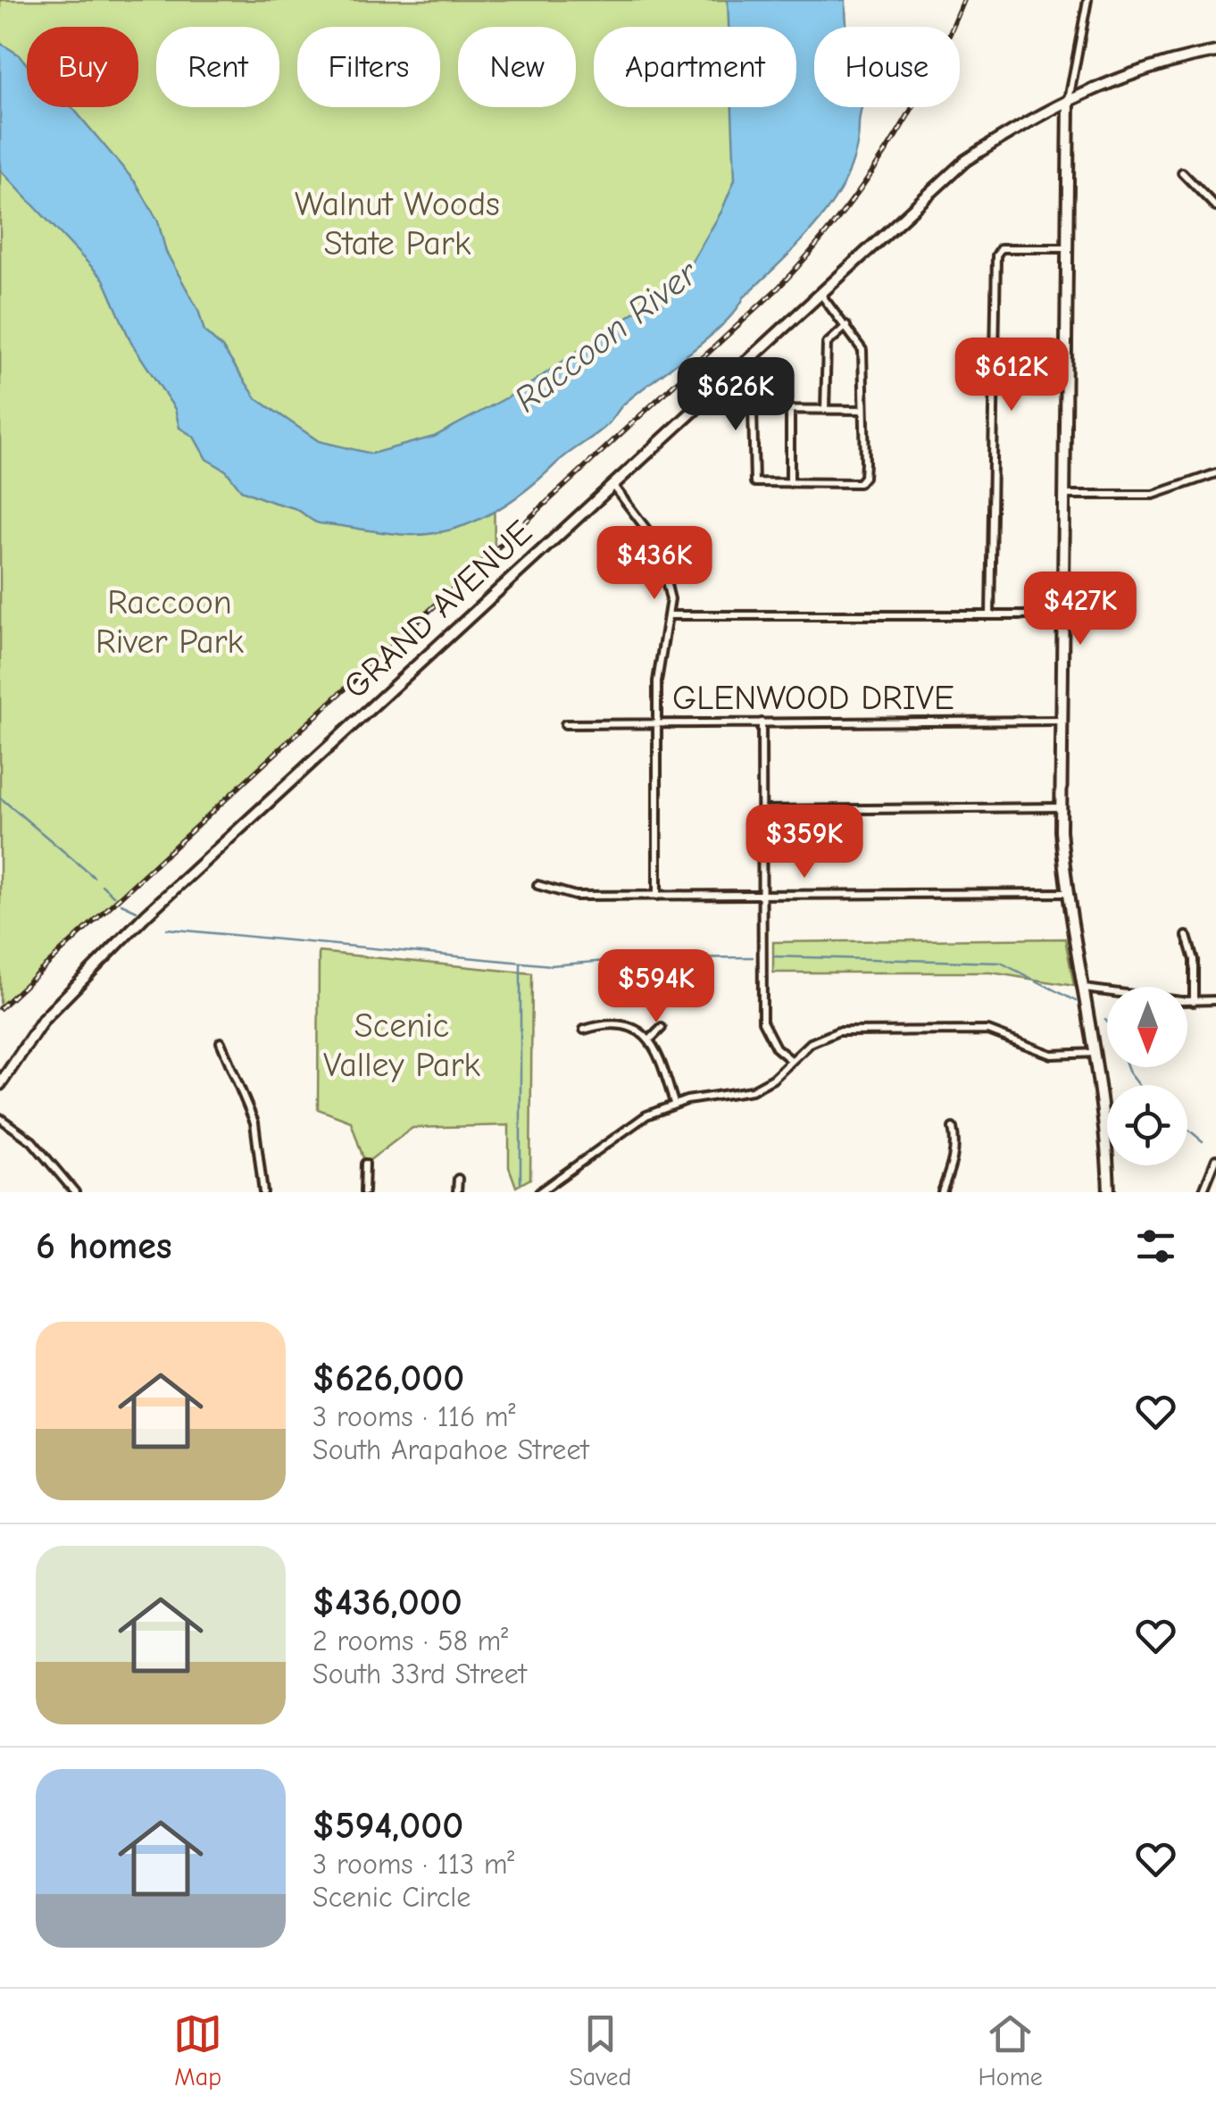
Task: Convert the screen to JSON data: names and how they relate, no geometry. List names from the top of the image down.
{
  "streets": {
    "main road": ["GRAND AVENUE"],
    "street": ["GLENWOOD DRIVE"]
  },
  "water": ["Raccoon River"],
  "parks": ["Walnut Woods State Park", "Raccoon River Park", "Scenic Valley Park"],
  "north": "bottom",
  "page": {
    "chip": [
      "Buy",
      "Rent",
      "Filters",
      "New",
      "Apartment",
      "House"
    ],
    "price": [
      "$612K",
      "$626K",
      "$436K",
      "$427K",
      "$359K",
      "$594K"
    ],
    "heading": "6 homes",
    "list": [
      {
        "name": "$626,000",
        "note": "3 rooms · 116 m² · South Arapahoe Street"
      },
      {
        "name": "$436,000",
        "note": "2 rooms · 58 m² · South 33rd Street"
      },
      {
        "name": "$594,000",
        "note": "3 rooms · 113 m² · Scenic Circle"
      }
    ],
    "tabs": ["Map", "Saved", "Home"]
  }
}
